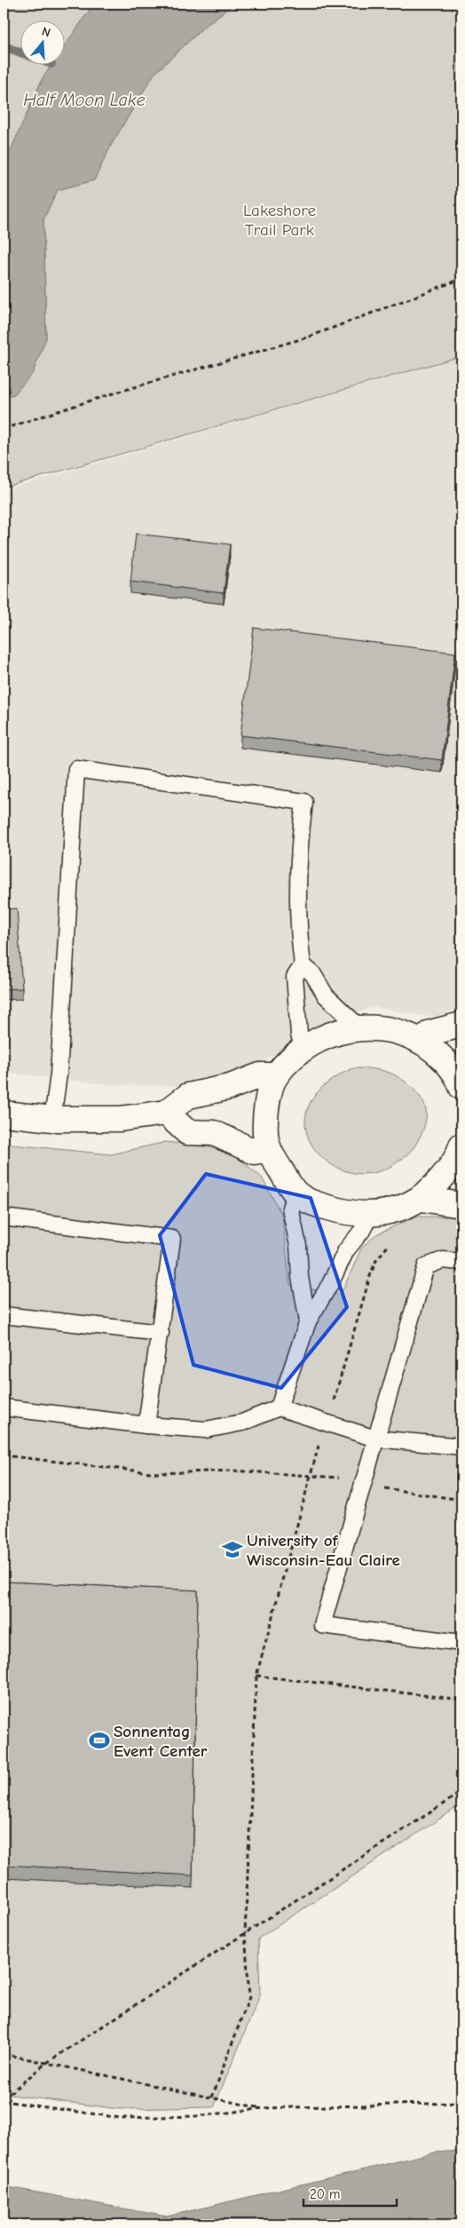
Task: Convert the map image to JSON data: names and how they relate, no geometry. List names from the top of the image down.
{
  "water": ["Half Moon Lake"],
  "parks": ["Lakeshore Trail Park"],
  "places": {
    "school or university": ["University of Wisconsin-Eau Claire"],
    "sports": ["Sonnentag Event Center"]
  },
  "scale_bar": "20 m",
  "north": "top"
}
